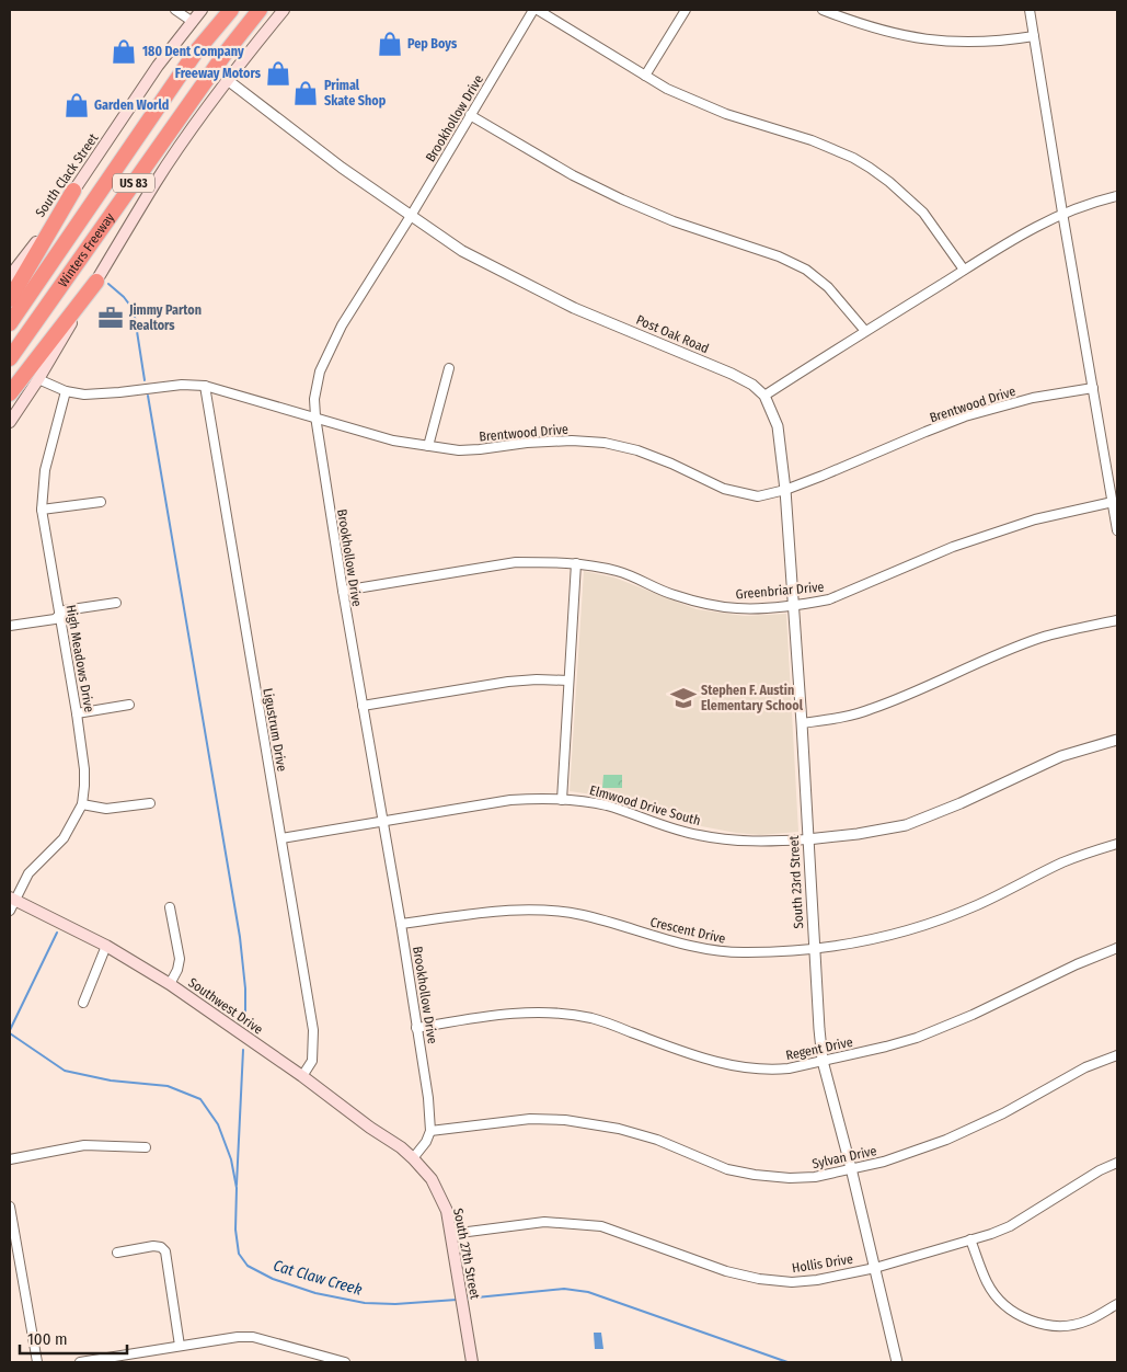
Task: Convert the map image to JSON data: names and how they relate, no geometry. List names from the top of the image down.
{
  "streets": {
    "highway": ["US 83", "Winters Freeway"],
    "main road": ["South Clack Street", "Southwest Drive", "South 27th Street"],
    "street": [
      "Brookhollow Drive",
      "Post Oak Road",
      "Brentwood Drive",
      "Greenbriar Drive",
      "High Meadows Drive",
      "Ligustrum Drive",
      "Elmwood Drive South",
      "South 23rd Street",
      "Crescent Drive",
      "Regent Drive",
      "Sylvan Drive",
      "Hollis Drive"
    ]
  },
  "crossings": [
    ["Brookhollow Drive", "Post Oak Road"],
    ["Brookhollow Drive", "Brentwood Drive"],
    ["Brookhollow Drive", "Greenbriar Drive"],
    ["Brookhollow Drive", "Elmwood Drive South"],
    ["Brookhollow Drive", "Crescent Drive"],
    ["Brookhollow Drive", "Regent Drive"],
    ["Brookhollow Drive", "Sylvan Drive"],
    ["Post Oak Road", "South 23rd Street"],
    ["Brentwood Drive", "High Meadows Drive"],
    ["Brentwood Drive", "Ligustrum Drive"],
    ["Brentwood Drive", "South 23rd Street"],
    ["Greenbriar Drive", "South 23rd Street"],
    ["High Meadows Drive", "Southwest Drive"],
    ["Ligustrum Drive", "Elmwood Drive South"],
    ["Ligustrum Drive", "Southwest Drive"],
    ["Elmwood Drive South", "South 23rd Street"],
    ["South 23rd Street", "Crescent Drive"],
    ["South 23rd Street", "Regent Drive"],
    ["South 23rd Street", "Sylvan Drive"],
    ["South 23rd Street", "Hollis Drive"],
    ["Southwest Drive", "South 27th Street"],
    ["South 27th Street", "Hollis Drive"]
  ],
  "water": ["Cat Claw Creek"],
  "places": {
    "shop": [
      "Pep Boys",
      "180 Dent Company",
      "Freeway Motors",
      "Primal Skate Shop",
      "Garden World"
    ],
    "office": ["Jimmy Parton Realtors"],
    "school or university": ["Stephen F. Austin Elementary School"]
  },
  "scale_bar": "100 m"
}
